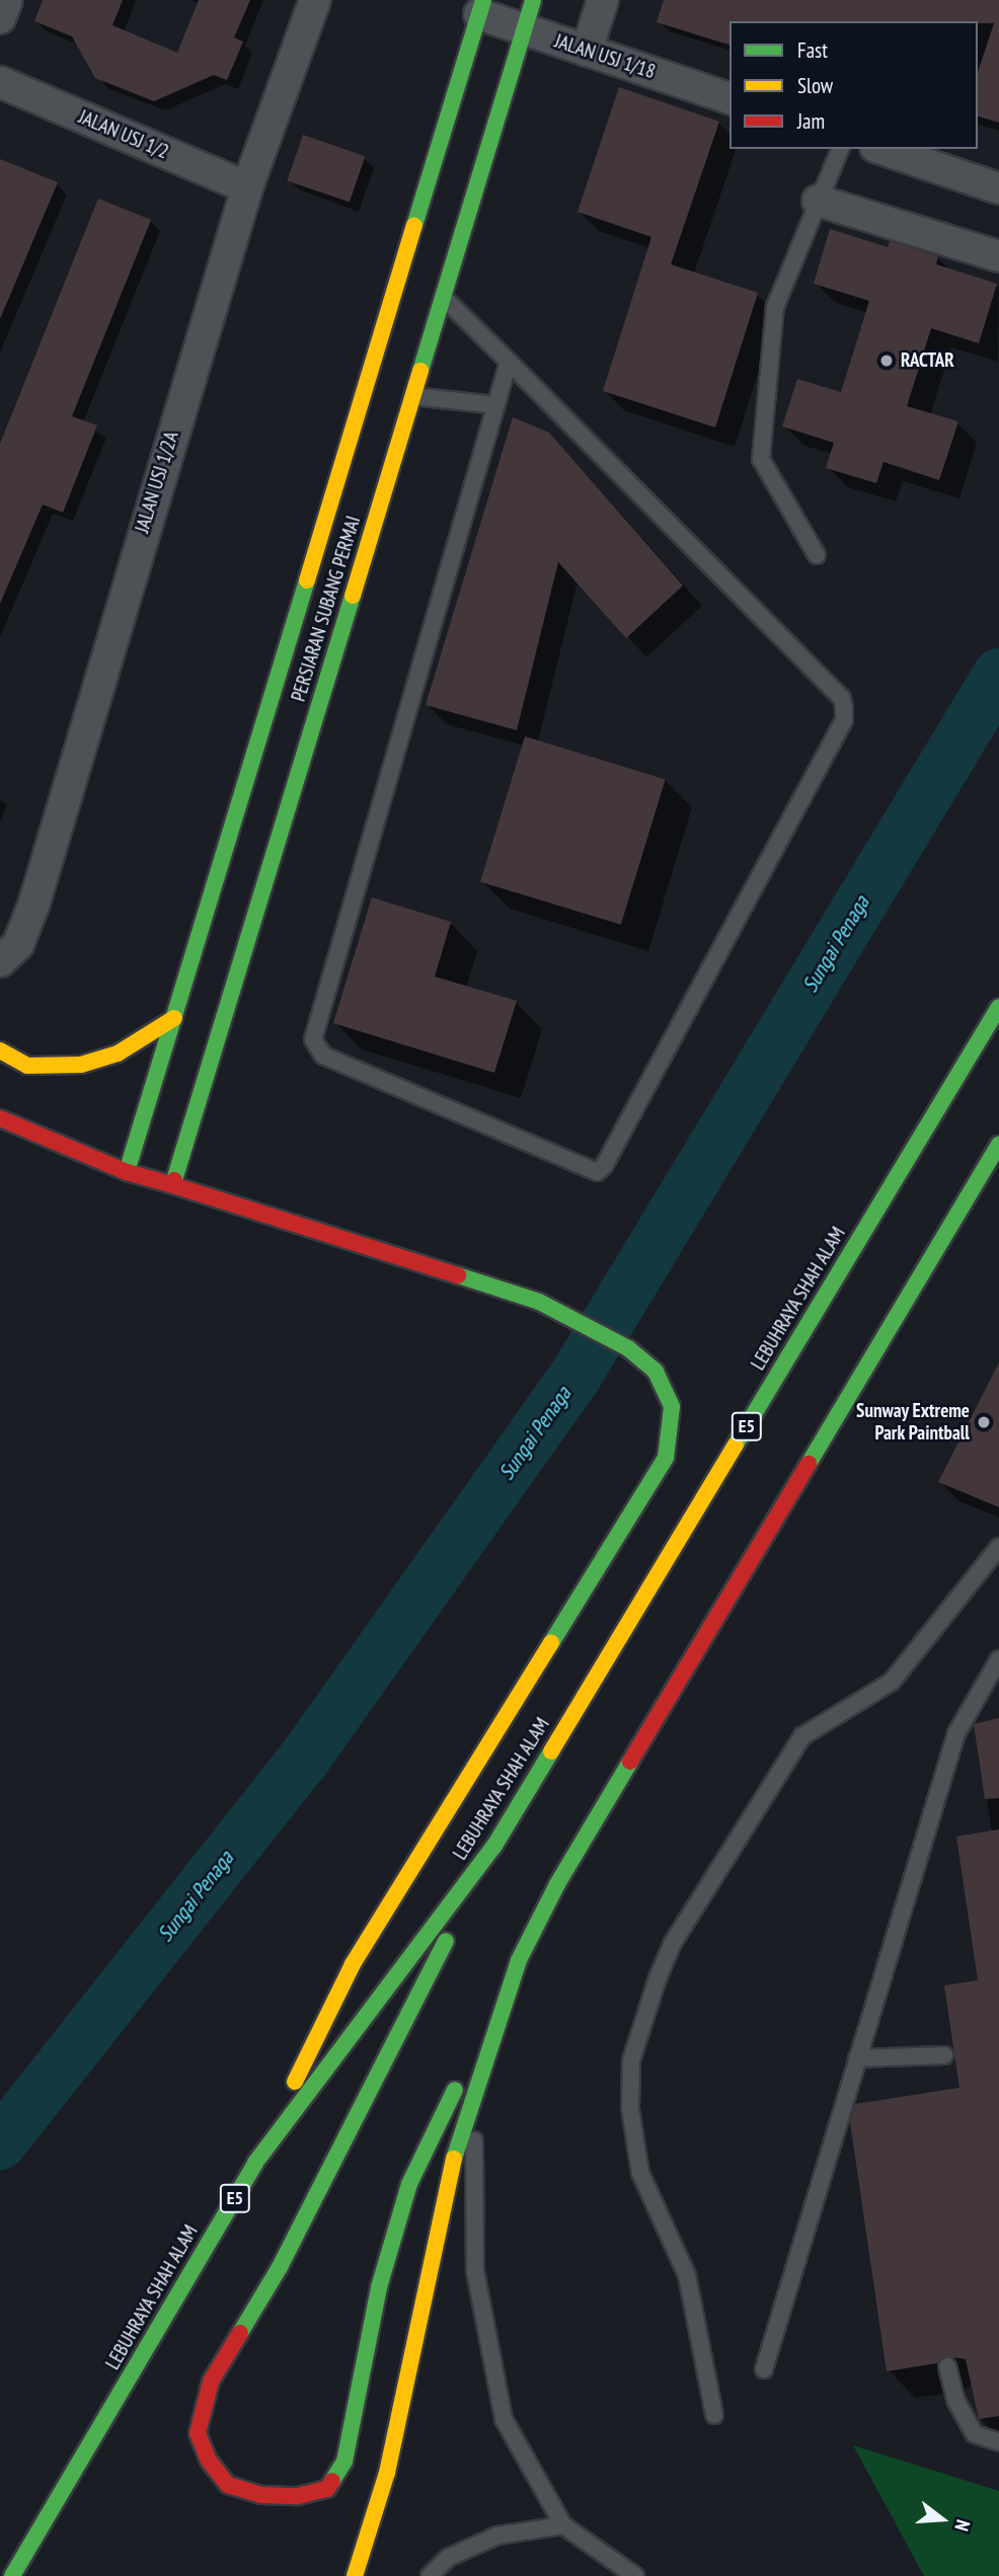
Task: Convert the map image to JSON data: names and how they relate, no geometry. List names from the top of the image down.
{
  "streets": {
    "main road": ["PERSIARAN SUBANG PERMAI", "LEBUHRAYA SHAH ALAM", "E5"],
    "street": ["JALAN USJ 1/18", "JALAN USJ 1/2", "JALAN USJ 1/2A"]
  },
  "crossings": [
    ["JALAN USJ 1/18", "PERSIARAN SUBANG PERMAI"],
    ["JALAN USJ 1/2", "JALAN USJ 1/2A"]
  ],
  "water": ["Sungai Penaga"],
  "places": ["RACTAR", "Sunway Extreme Park Paintball"],
  "legend": ["Fast", "Slow", "Jam"],
  "north": "right"
}
